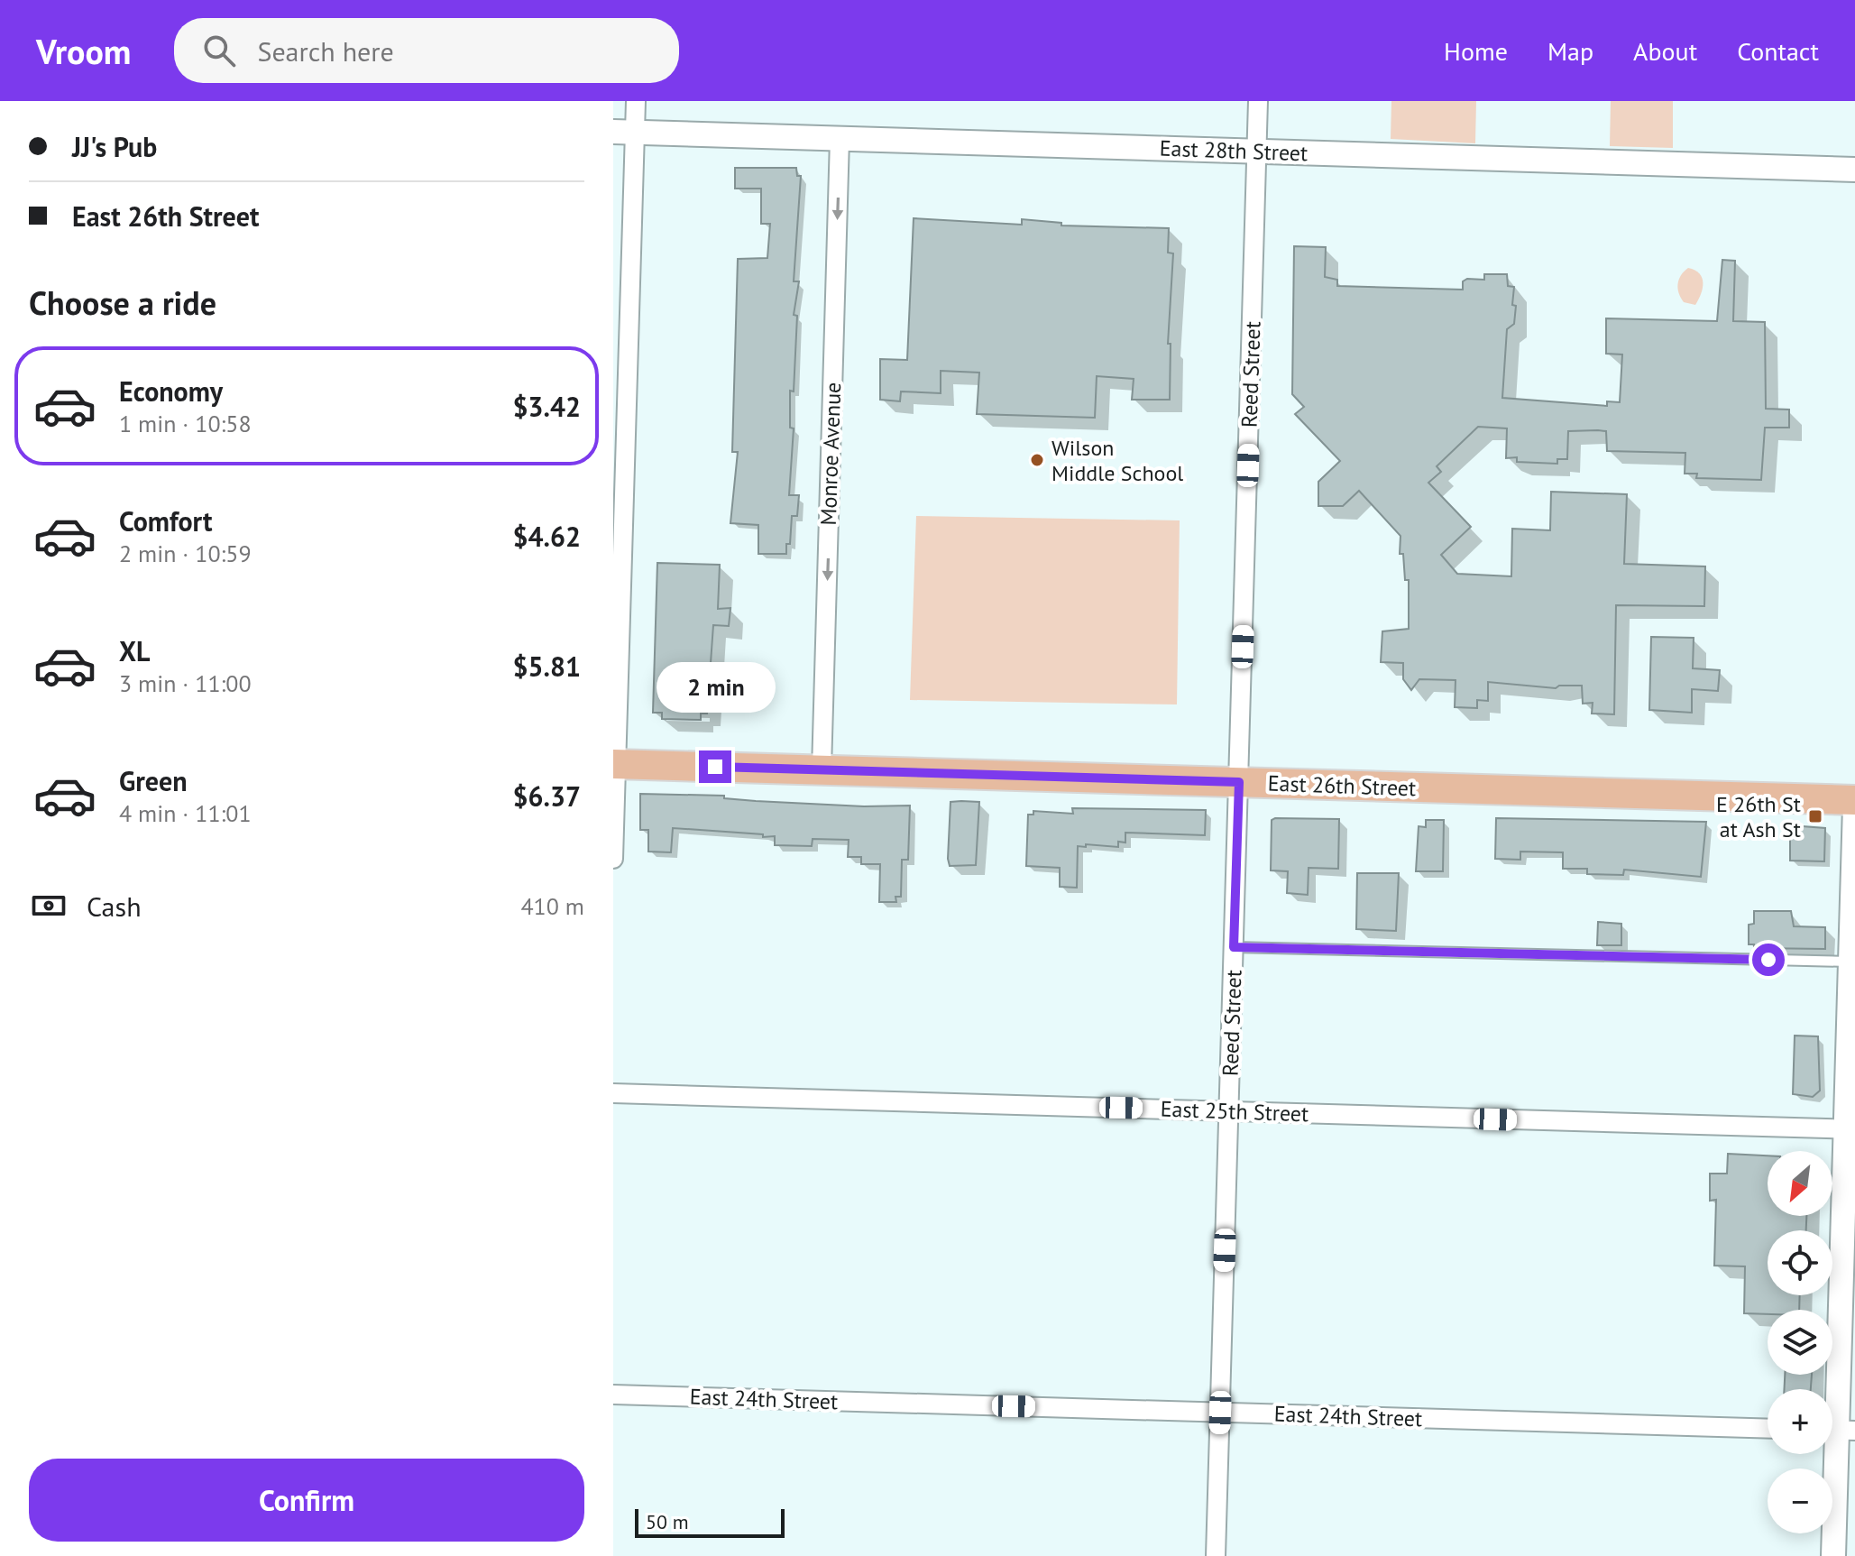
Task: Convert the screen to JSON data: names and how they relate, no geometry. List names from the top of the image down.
{
  "streets": {
    "main road": ["East 26th Street"],
    "street": [
      "East 28th Street",
      "Reed Street",
      "Monroe Avenue",
      "East 25th Street",
      "East 24th Street"
    ]
  },
  "crossings": [
    ["East 28th Street", "Reed Street"],
    ["East 28th Street", "Monroe Avenue"],
    ["Reed Street", "East 26th Street"],
    ["Reed Street", "East 25th Street"],
    ["Reed Street", "East 24th Street"],
    ["Monroe Avenue", "East 26th Street"]
  ],
  "one_way": ["Monroe Avenue"],
  "places": {
    "other": ["Wilson Middle School"],
    "transit": ["E 26th St at Ash St"]
  },
  "scale_bar": "50 m",
  "north": "bottom left",
  "page": {
    "header": "Vroom",
    "search": "Search here",
    "nav": [
      "Home",
      "Map",
      "About",
      "Contact"
    ],
    "banner": ["JJ's Pub", "East 26th Street"],
    "heading": "Choose a ride",
    "list": [
      {
        "name": "Economy",
        "note": "1 min · 10:58",
        "value": "$3.42"
      },
      {
        "name": "Comfort",
        "note": "2 min · 10:59",
        "value": "$4.62"
      },
      {
        "name": "XL",
        "note": "3 min · 11:00",
        "value": "$5.81"
      },
      {
        "name": "Green",
        "note": "4 min · 11:01",
        "value": "$6.37"
      }
    ],
    "bubble": "2 min",
    "pay": ["Cash", "410 m"],
    "map_buttons": ["+", "−"],
    "buttons": "Confirm",
    "scale": "50 m"
  }
}
